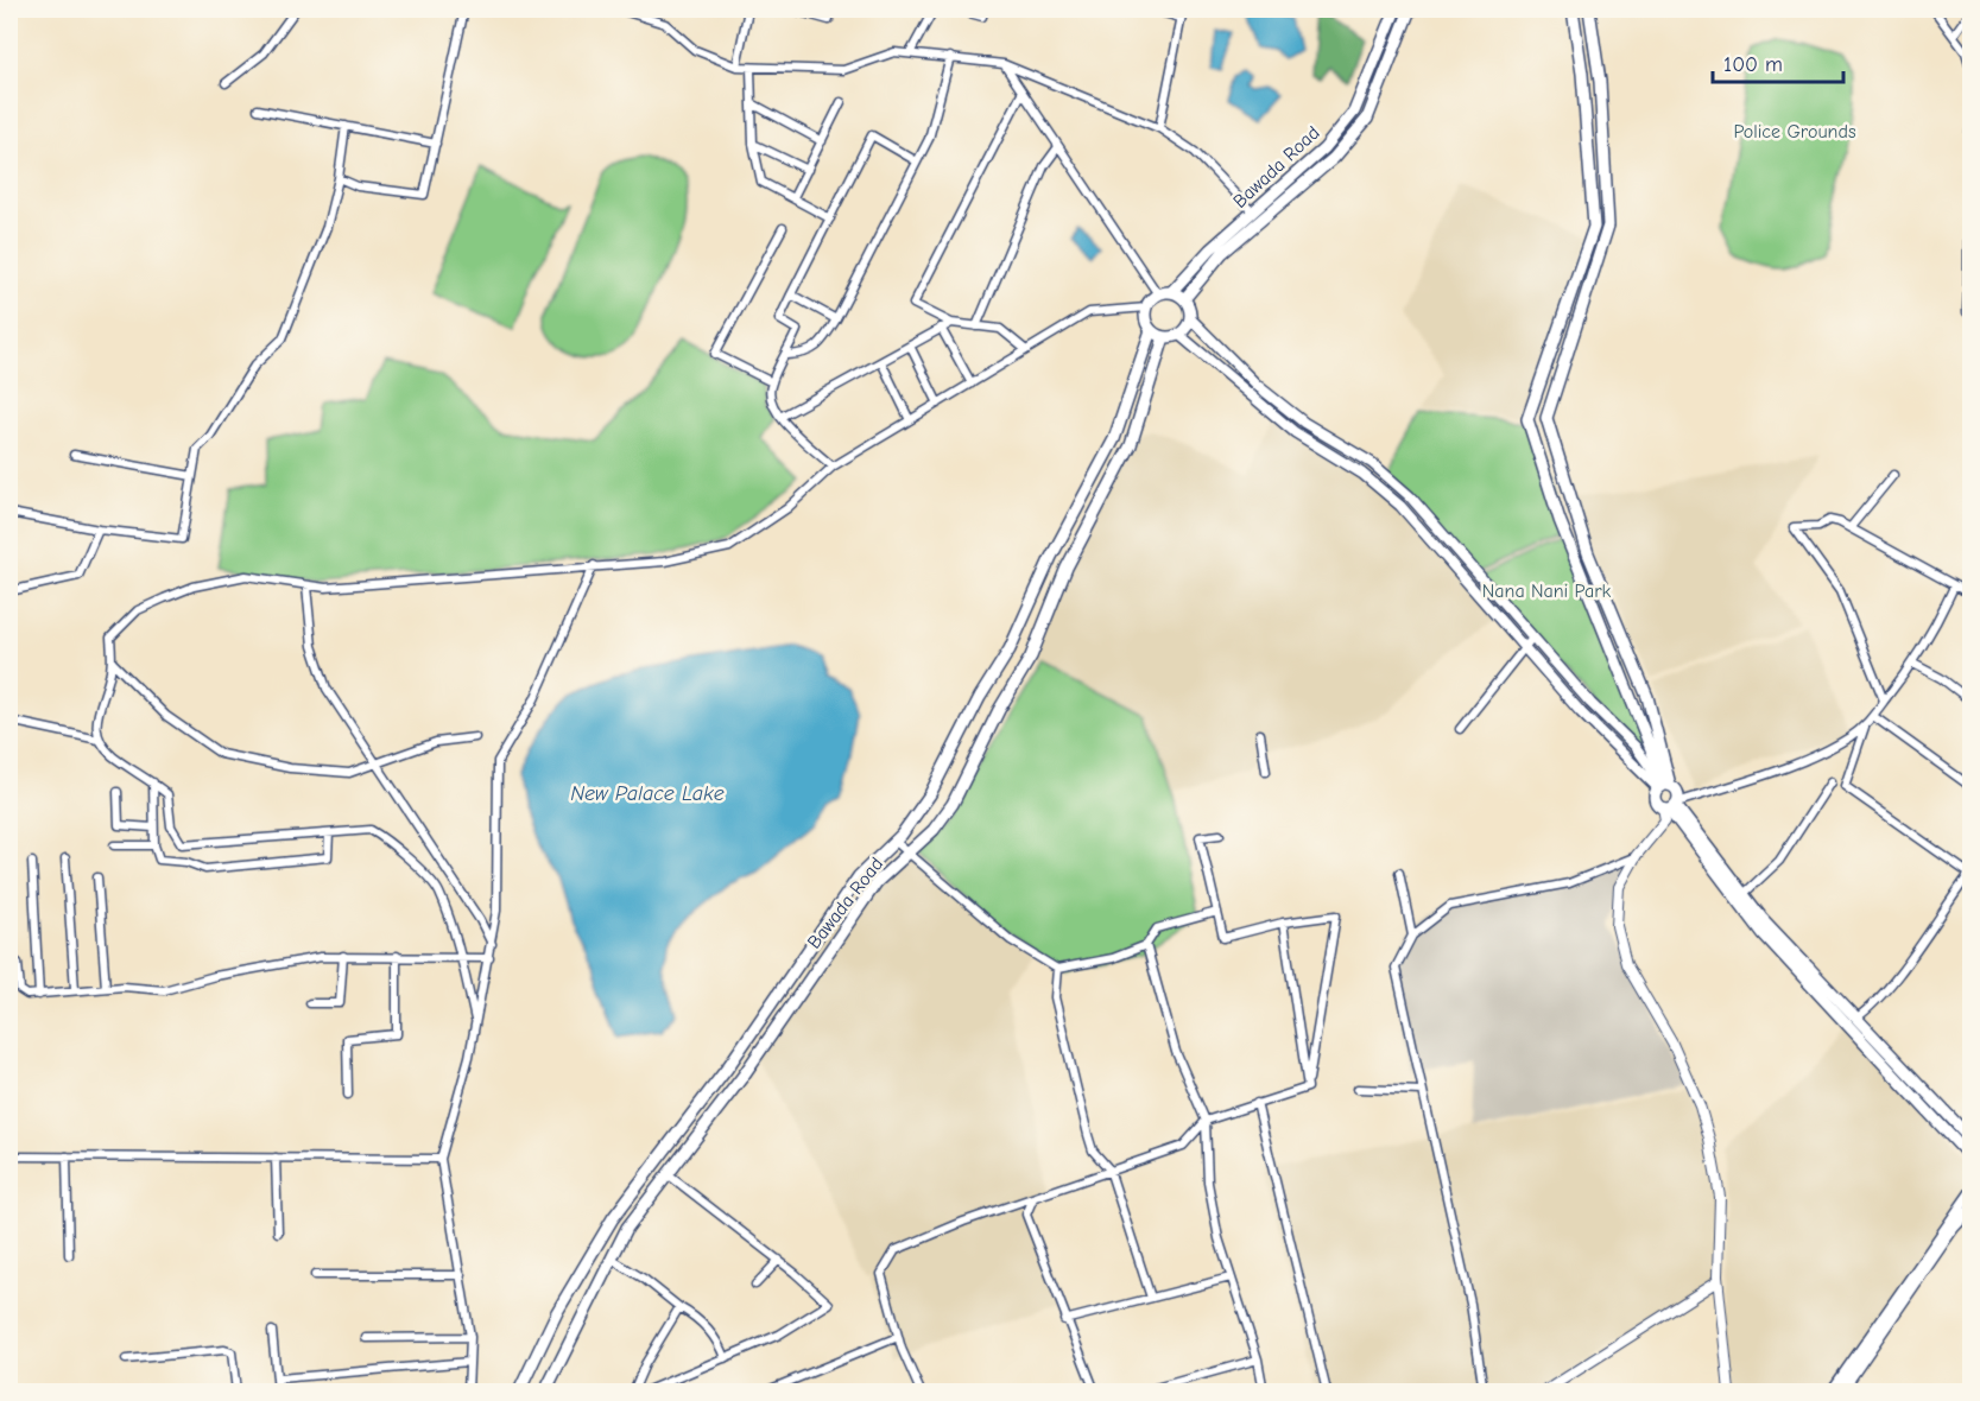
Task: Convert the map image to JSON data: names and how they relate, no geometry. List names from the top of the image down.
{
  "streets": {
    "main road": ["Bawada Road"]
  },
  "water": ["New Palace Lake"],
  "parks": ["Police Grounds", "Nana Nani Park"],
  "scale_bar": "100 m"
}
